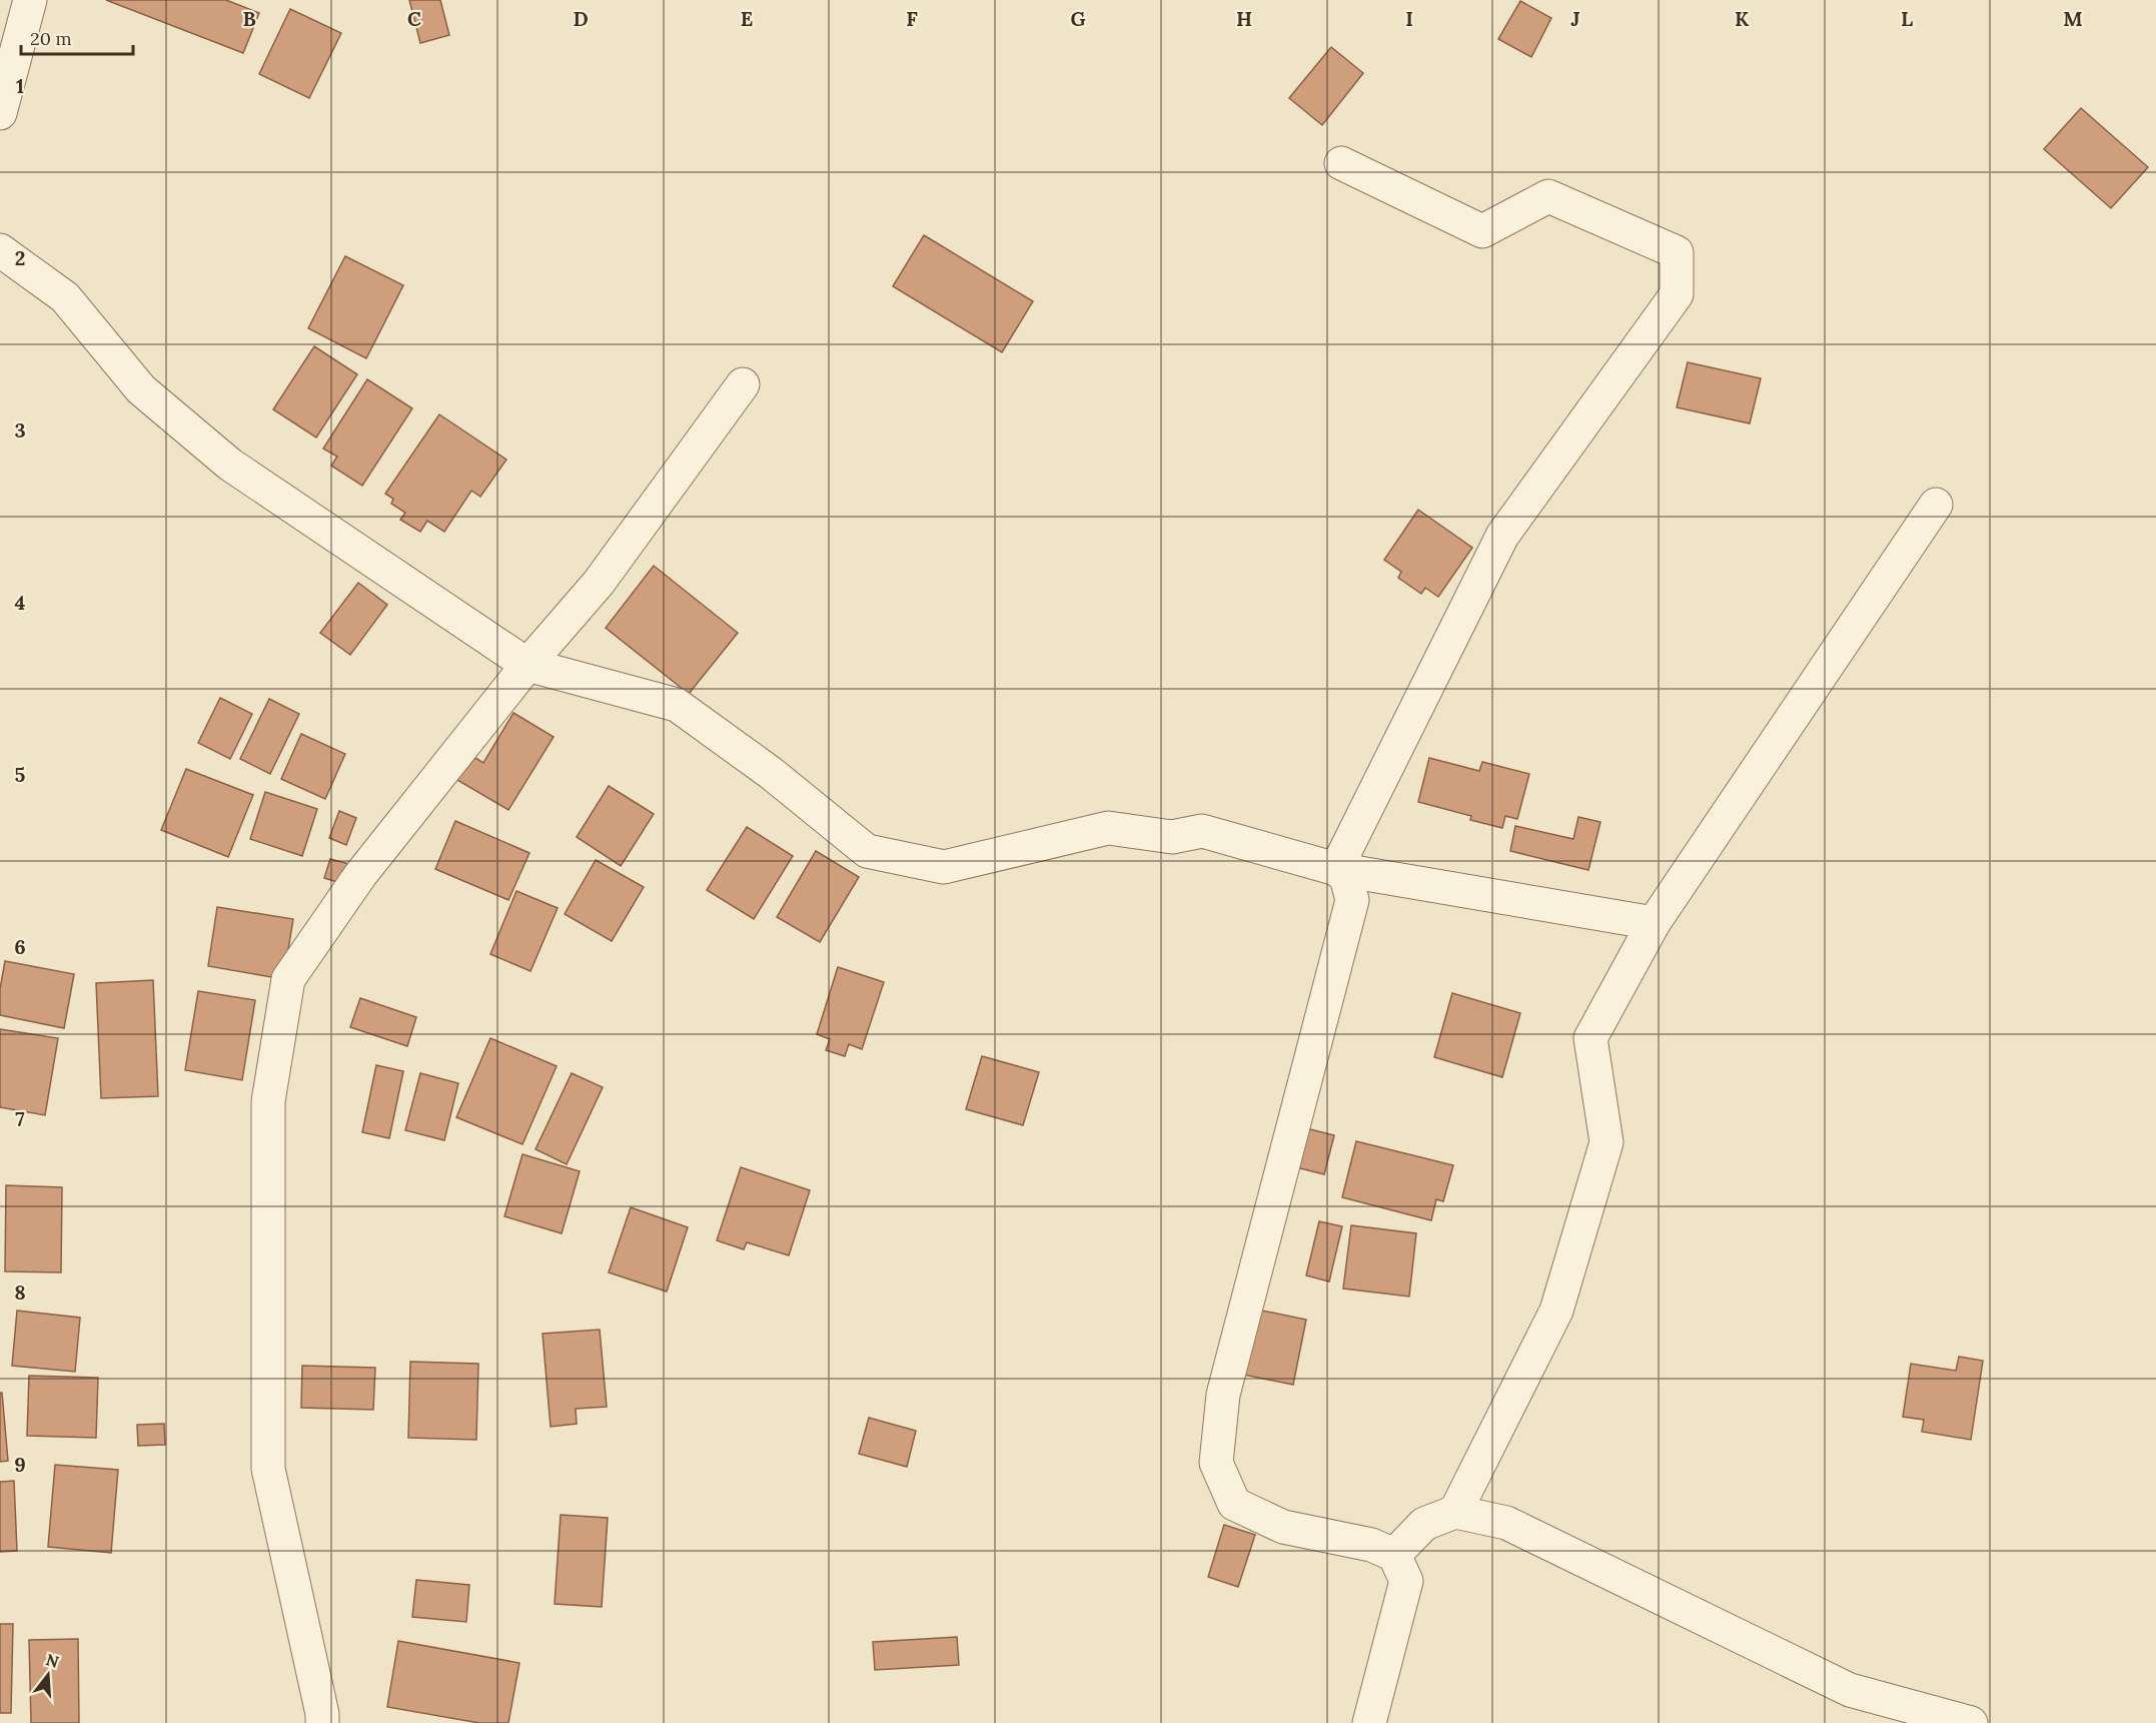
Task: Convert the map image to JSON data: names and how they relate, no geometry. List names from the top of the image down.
{
  "scale_bar": "20 m",
  "north": "top",
  "grid": {
    "columns": [
      "B",
      "C",
      "D",
      "E",
      "F",
      "G",
      "H",
      "I",
      "J",
      "K",
      "L",
      "M"
    ],
    "rows": [
      "1",
      "2",
      "3",
      "4",
      "5",
      "6",
      "7",
      "8",
      "9"
    ]
  }
}
